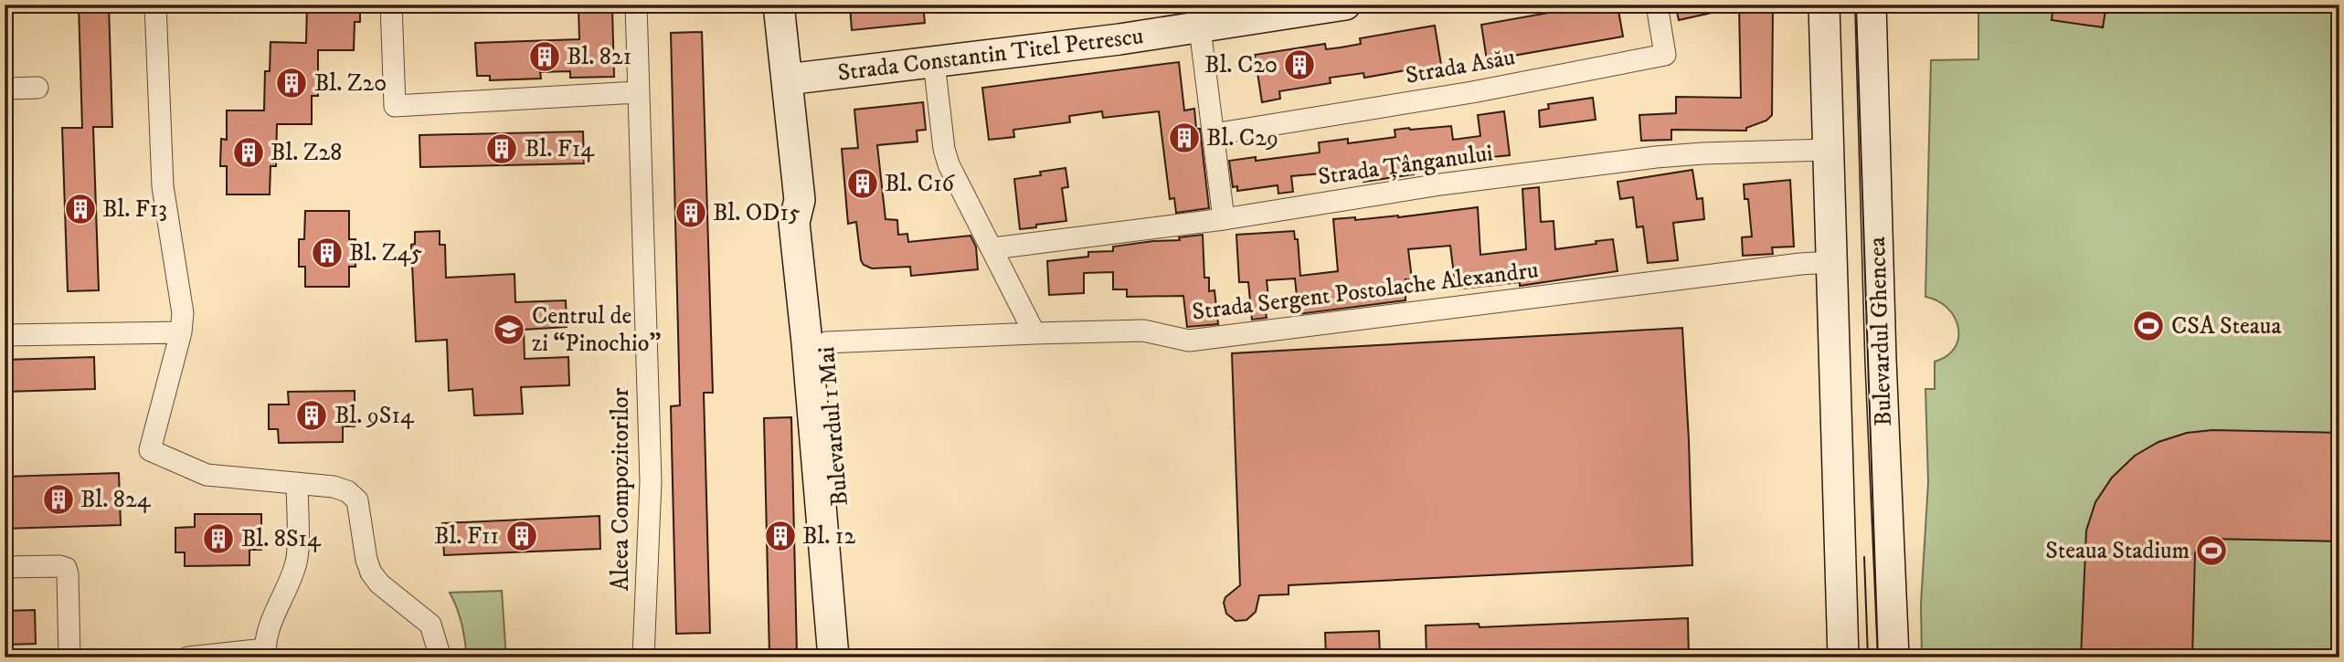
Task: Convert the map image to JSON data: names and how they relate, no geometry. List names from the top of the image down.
{
  "streets": {
    "main road": ["Strada Constantin Titel Petrescu", "Bulevardul Ghencea", "Bulevardul 1 Mai"],
    "street": [
      "Strada Asău",
      "Strada Țânganului",
      "Strada Sergent Postolache Alexandru",
      "Aleea Compozitorilor"
    ]
  },
  "crossings": [
    ["Strada Constantin Titel Petrescu", "Bulevardul 1 Mai"],
    ["Strada Țânganului", "Bulevardul Ghencea"],
    ["Strada Sergent Postolache Alexandru", "Bulevardul Ghencea"],
    ["Strada Sergent Postolache Alexandru", "Bulevardul 1 Mai"]
  ],
  "places": {
    "building": [
      "Bl. 821",
      "Bl. C20",
      "Bl. Z20",
      "Bl. C29",
      "Bl. F14",
      "Bl. Z28",
      "Bl. C16",
      "Bl. F13",
      "Bl. OD15",
      "Bl. Z45",
      "Bl. 9S14",
      "Bl. 824",
      "Bl. F11",
      "Bl. 12",
      "Bl. 8S14"
    ],
    "sports": ["CSA Steaua", "Steaua Stadium"],
    "school or university": ["Centrul de zi “Pinochio”"]
  }
}
